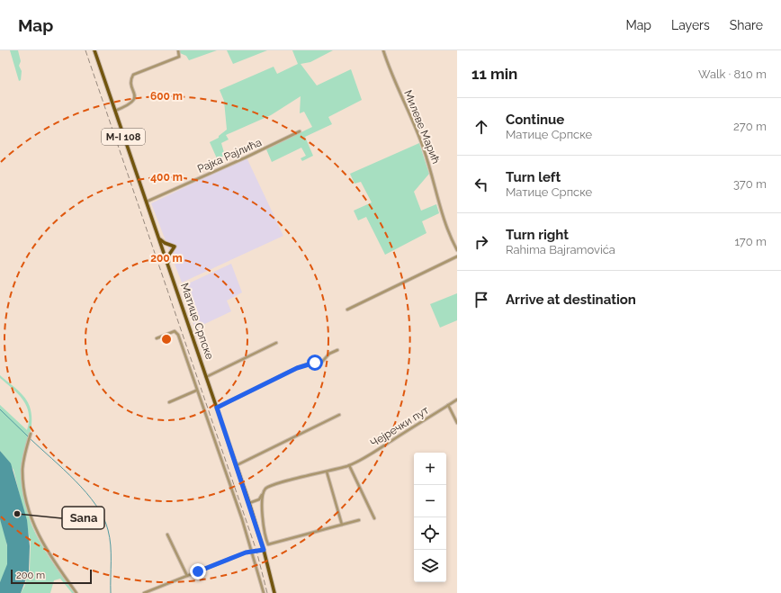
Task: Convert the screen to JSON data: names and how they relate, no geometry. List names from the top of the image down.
{
  "streets": {
    "main road": ["M-I 108", "Матице Српске"],
    "street": ["Милеве Мaрић", "Рајка Рајлића", "Чејречки пут"]
  },
  "crossings": [
    ["M-I 108", "Рајка Рајлића"],
    ["M-I 108", "Матице Српске"],
    ["Матице Српске", "Чејречки пут"]
  ],
  "places": ["Sana"],
  "scale_bar": "200 m",
  "page": {
    "header": "Map",
    "nav": ["Map", "Layers", "Share"],
    "heading": ["11 min", "Walk · 810 m"],
    "list": [
      ["Continue", "Матице Српске", "270 m"],
      ["Turn left", "Матице Српске", "370 m"],
      ["Turn right", "Rahima Bajramovića", "170 m"],
      "Arrive at destination"
    ],
    "map_buttons": ["+", "−"],
    "scale": "200 m"
  },
  "rings": ["600 m", "400 m", "200 m"]
}
